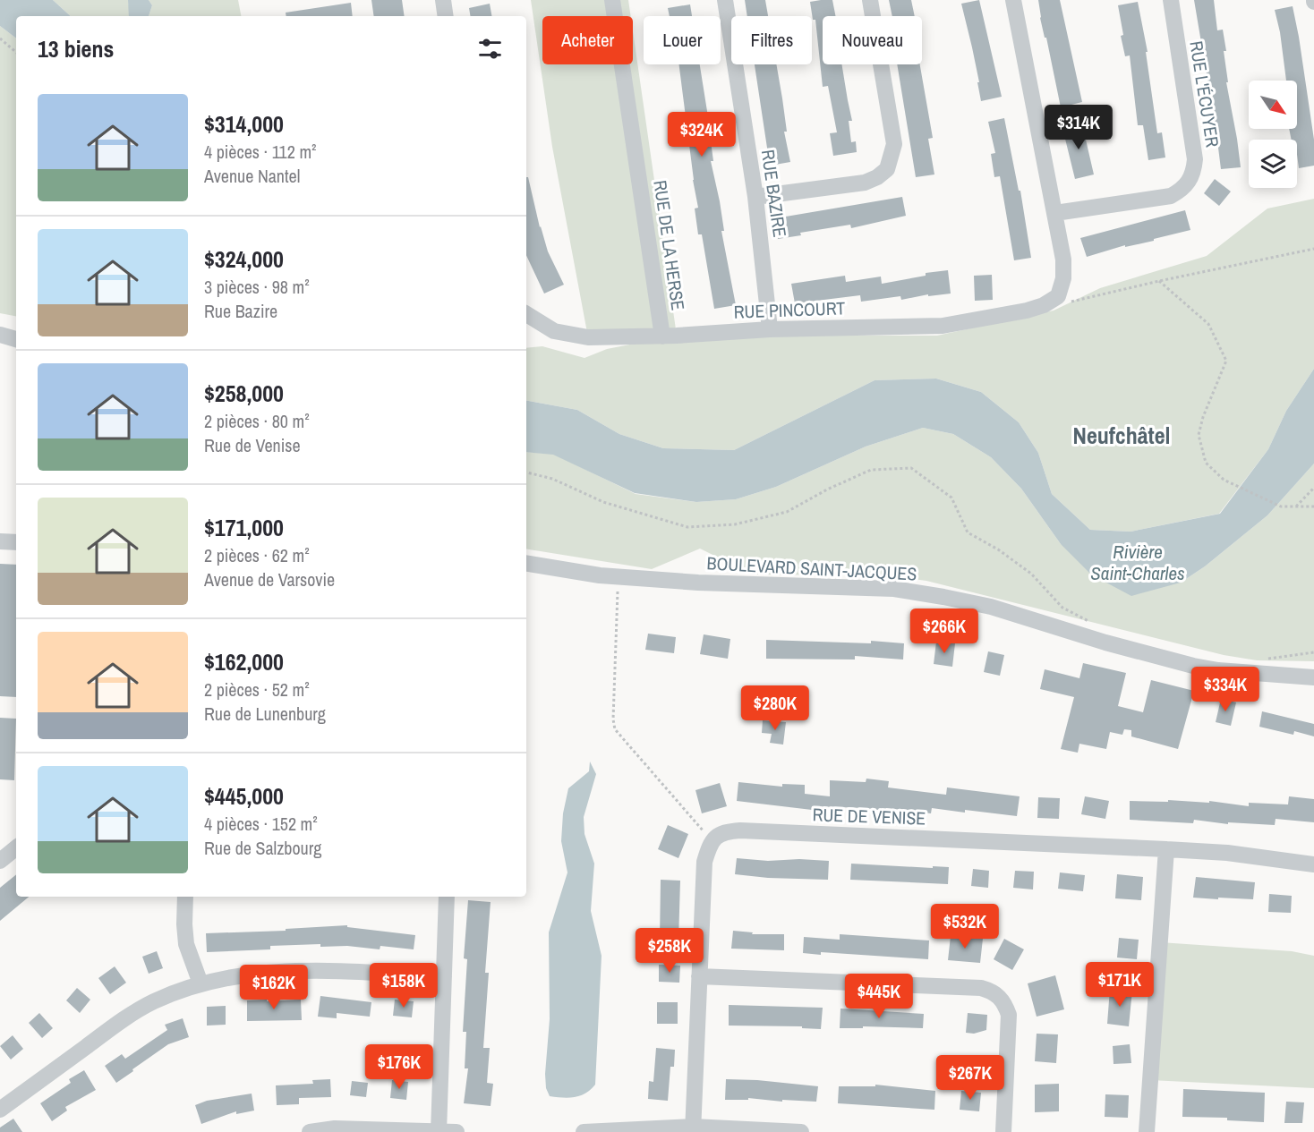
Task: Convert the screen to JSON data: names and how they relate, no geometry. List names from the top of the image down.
{
  "streets": {
    "street": [
      "RUE L'ÉCUYER",
      "RUE BAZIRE",
      "RUE DE LA HERSE",
      "RUE PINCOURT",
      "BOULEVARD SAINT-JACQUES",
      "RUE DE VENISE"
    ]
  },
  "crossings": [
    ["RUE BAZIRE", "RUE PINCOURT"],
    ["RUE DE LA HERSE", "RUE PINCOURT"]
  ],
  "districts": ["Neufchâtel"],
  "water": ["Rivière Saint-Charles"],
  "north": "bottom right",
  "page": {
    "chip": [
      "Acheter",
      "Louer",
      "Filtres",
      "Nouveau"
    ],
    "heading": "13 biens",
    "list": [
      {
        "name": "$314,000",
        "note": "4 pièces · 112 m² · Avenue Nantel"
      },
      {
        "name": "$324,000",
        "note": "3 pièces · 98 m² · Rue Bazire"
      },
      {
        "name": "$258,000",
        "note": "2 pièces · 80 m² · Rue de Venise"
      },
      {
        "name": "$171,000",
        "note": "2 pièces · 62 m² · Avenue de Varsovie"
      },
      {
        "name": "$162,000",
        "note": "2 pièces · 52 m² · Rue de Lunenburg"
      },
      {
        "name": "$445,000",
        "note": "4 pièces · 152 m² · Rue de Salzbourg"
      }
    ],
    "price": [
      "$314K",
      "$324K",
      "$266K",
      "$334K",
      "$280K",
      "$532K",
      "$258K",
      "$171K",
      "$158K",
      "$162K",
      "$445K",
      "$176K",
      "$267K"
    ]
  }
}
